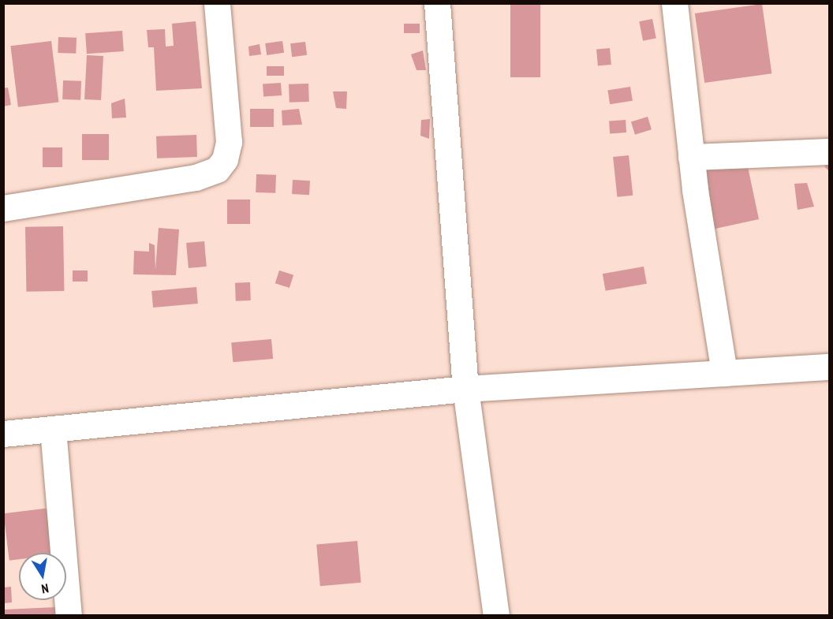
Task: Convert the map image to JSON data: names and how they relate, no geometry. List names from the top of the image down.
{
  "north": "bottom"
}
